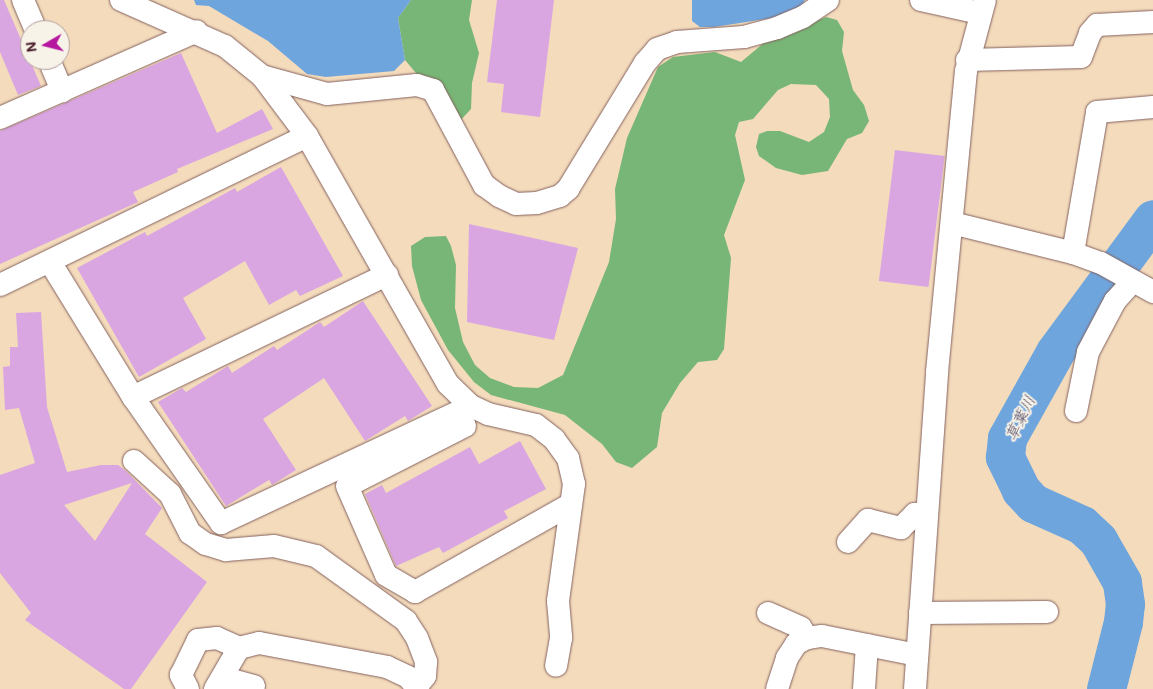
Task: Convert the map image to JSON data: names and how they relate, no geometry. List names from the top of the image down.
{
  "water": ["草葉川"],
  "north": "left"
}
